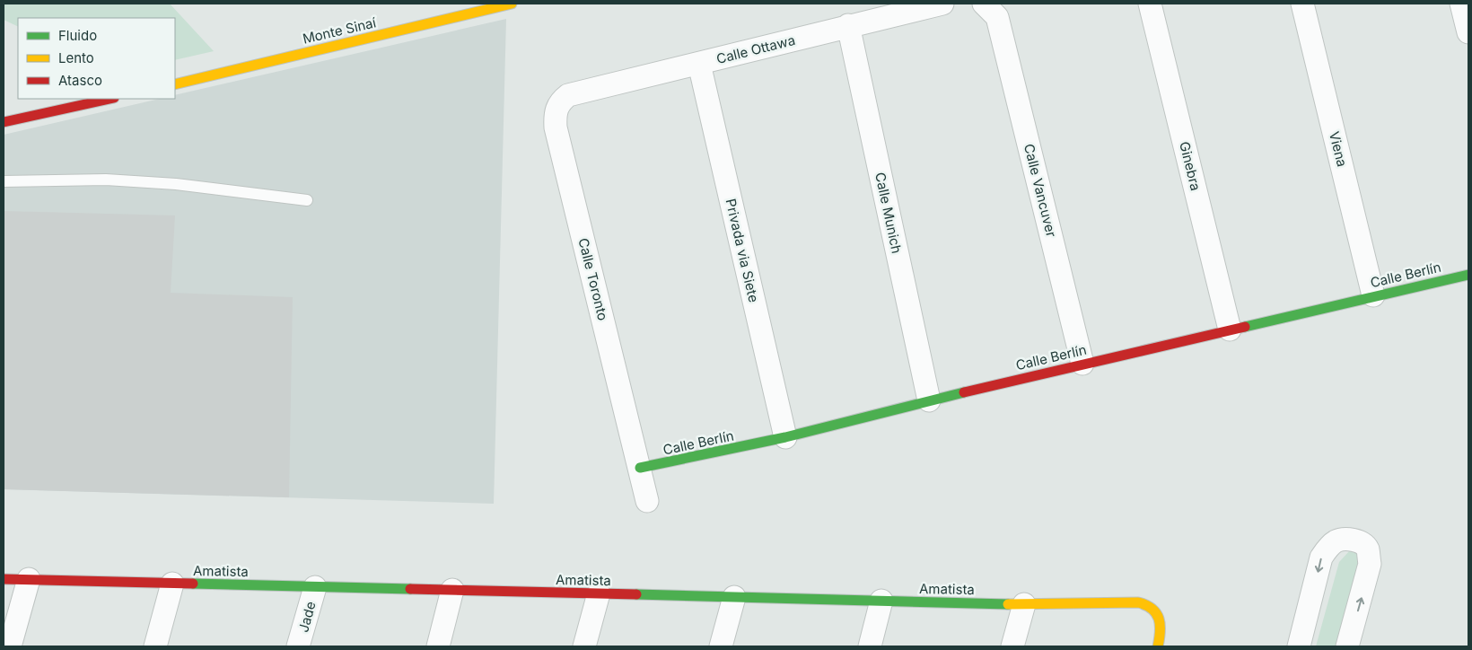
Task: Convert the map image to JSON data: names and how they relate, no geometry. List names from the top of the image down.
{
  "streets": {
    "street": [
      "Monte Sinaí",
      "Calle Ottawa",
      "Viena",
      "Ginebra",
      "Calle Vancuver",
      "Calle Munich",
      "Privada via Siete",
      "Calle Berlín",
      "Calle Toronto",
      "Amatista",
      "Jade"
    ]
  },
  "crossings": [
    ["Calle Ottawa", "Calle Munich"],
    ["Calle Ottawa", "Privada via Siete"],
    ["Calle Ottawa", "Calle Toronto"],
    ["Viena", "Calle Berlín"],
    ["Ginebra", "Calle Berlín"],
    ["Calle Vancuver", "Calle Berlín"],
    ["Calle Munich", "Calle Berlín"],
    ["Privada via Siete", "Calle Berlín"],
    ["Calle Berlín", "Calle Toronto"],
    ["Amatista", "Jade"]
  ],
  "legend": ["Fluido", "Lento", "Atasco"]
}
